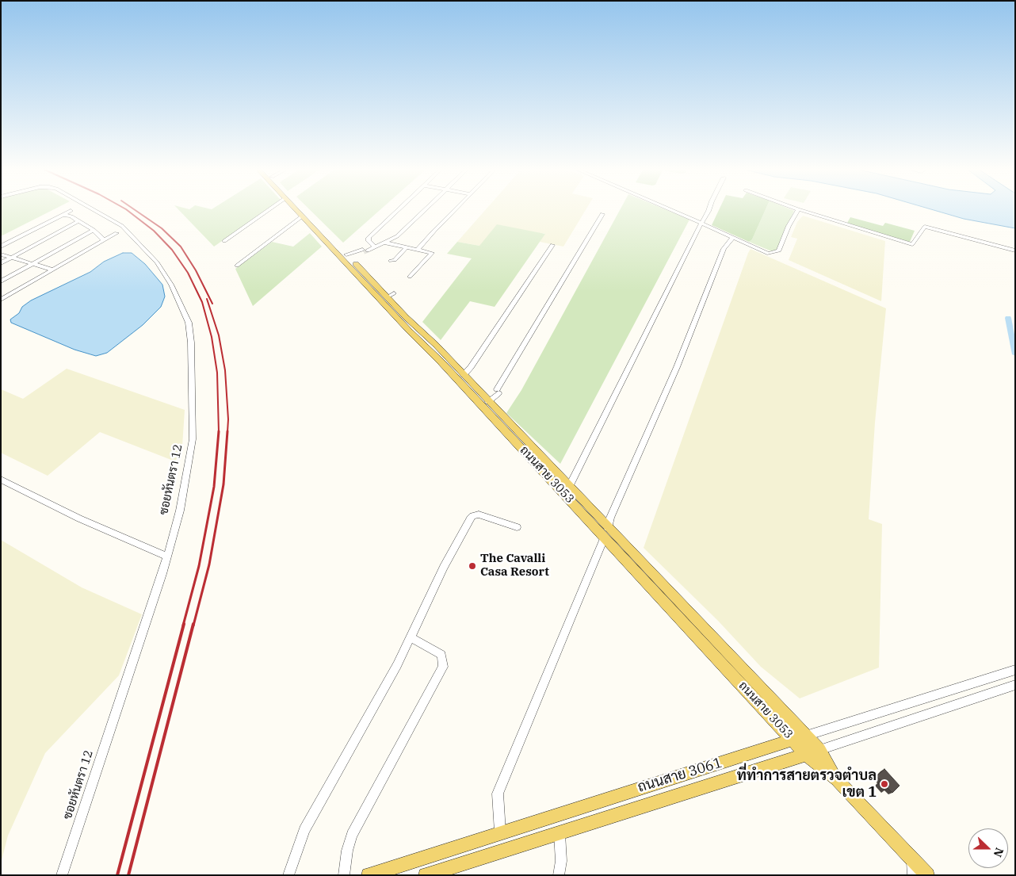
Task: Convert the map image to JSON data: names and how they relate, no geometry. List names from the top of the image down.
{
  "streets": {
    "main road": ["ถนนสาย 3053", "ถนนสาย 3061"],
    "street": ["ซอยหันตรา 12"]
  },
  "crossings": [
    ["ถนนสาย 3053", "ถนนสาย 3061"]
  ],
  "places": ["The Cavalli Casa Resort", "ที่ทำการสายตรวจตำบล เขต 1"],
  "north": "right"
}
